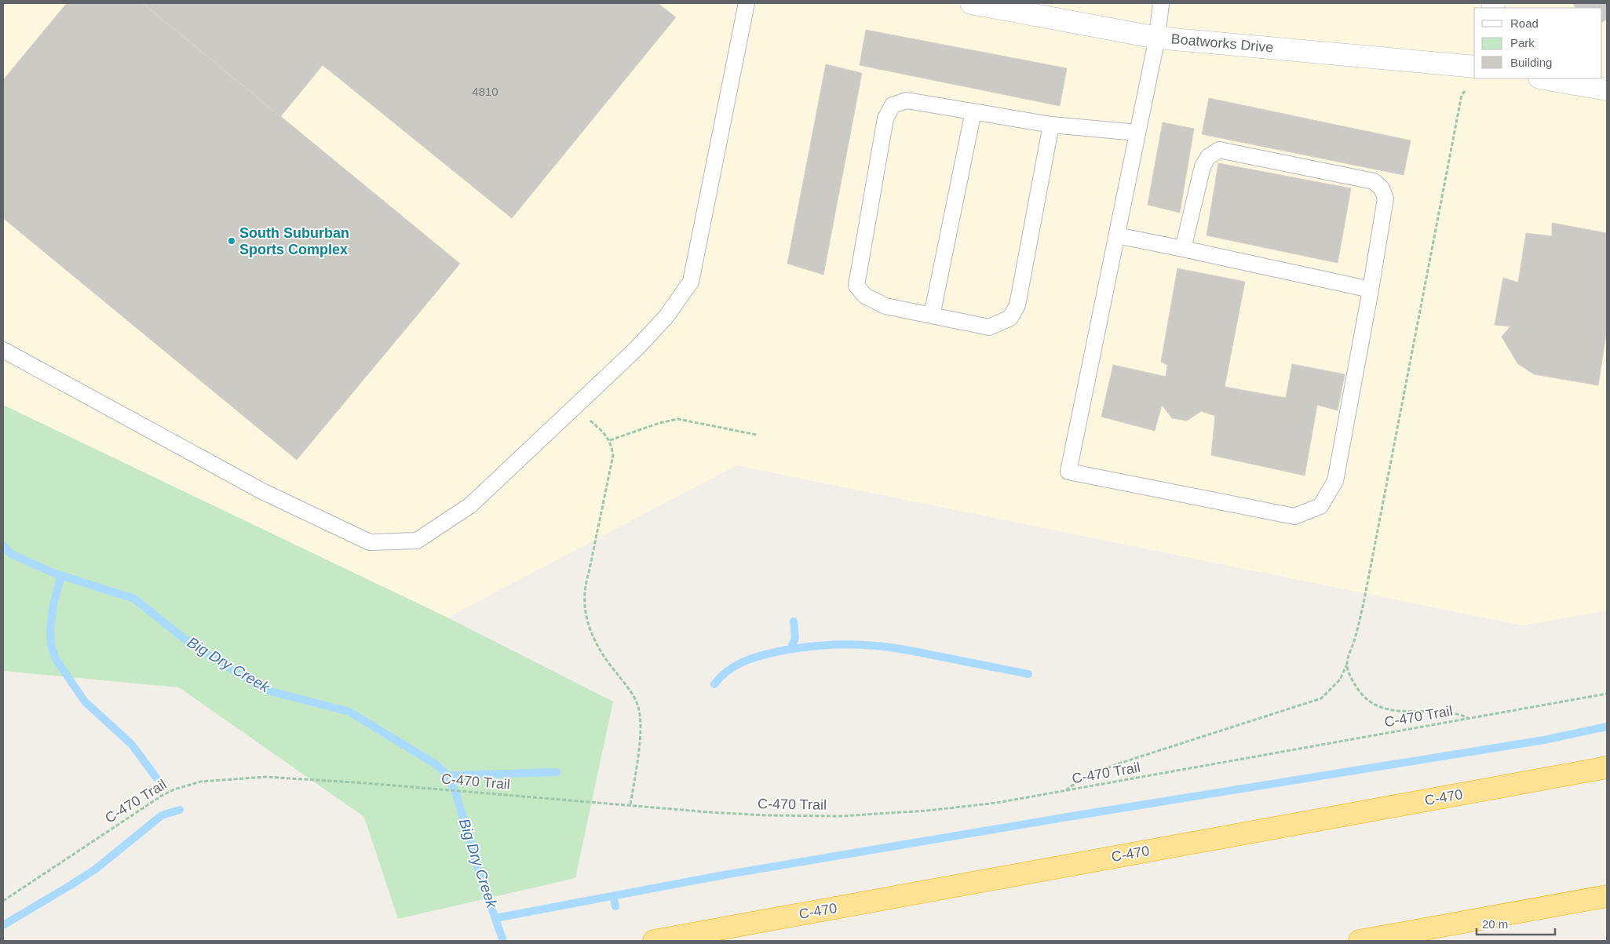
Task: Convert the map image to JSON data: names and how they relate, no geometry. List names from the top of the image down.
{
  "streets": {
    "highway": ["C-470"],
    "street": ["Boatworks Drive"],
    "path": ["C-470 Trail"]
  },
  "water": ["Big Dry Creek"],
  "places": ["South Suburban Sports Complex"],
  "house_numbers": ["4810"],
  "legend": ["Road", "Park", "Building"],
  "scale_bar": "20 m"
}
